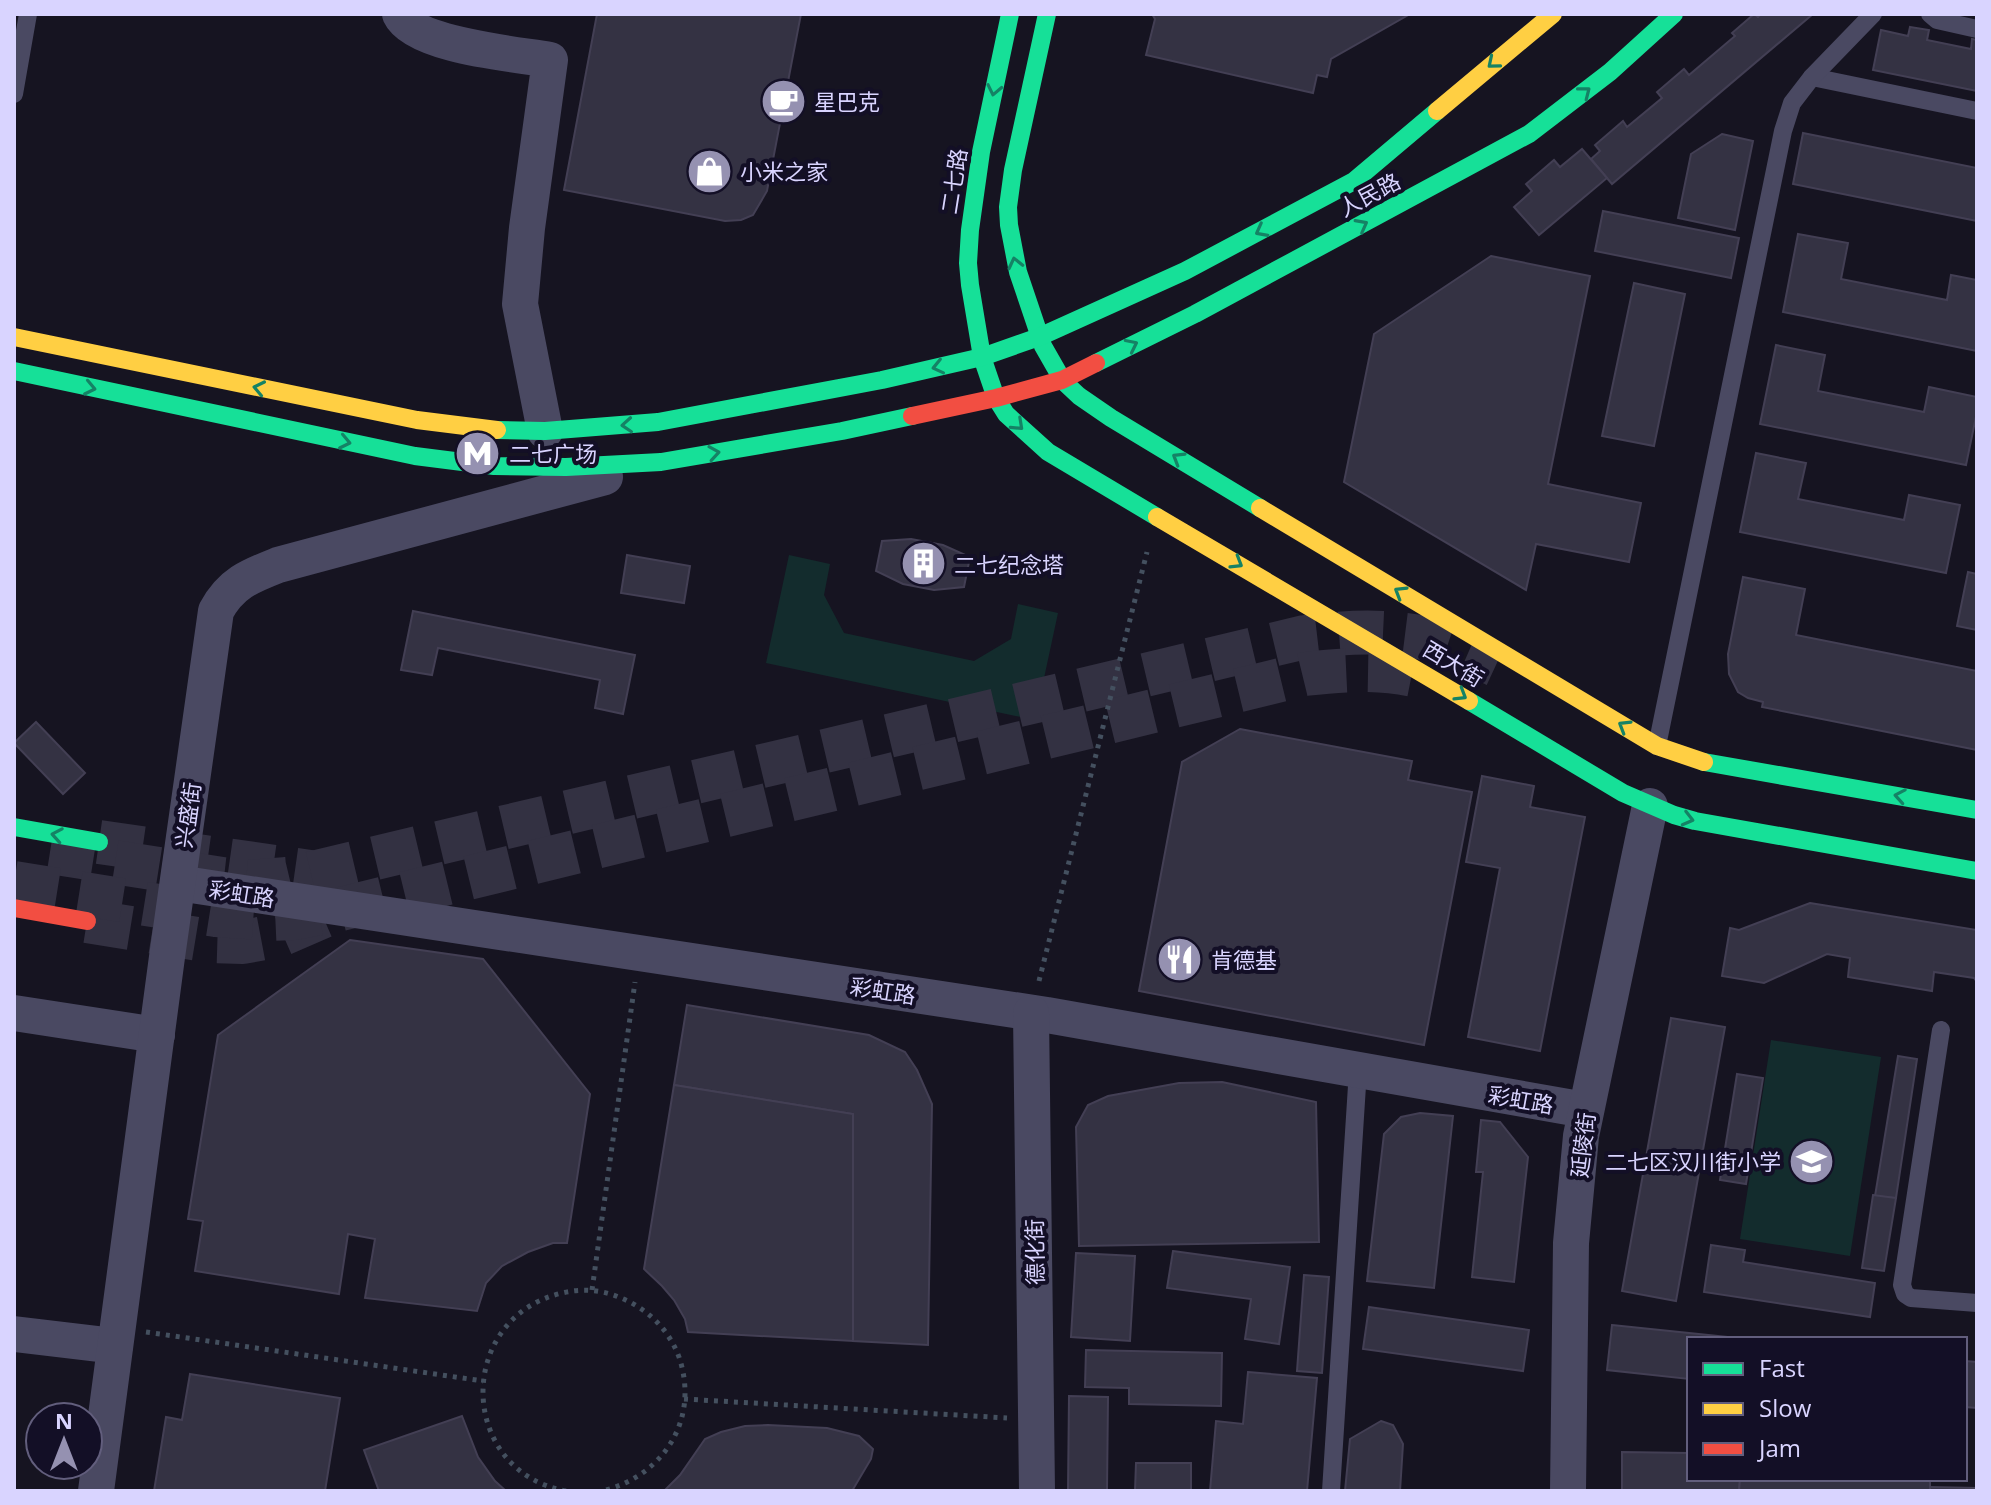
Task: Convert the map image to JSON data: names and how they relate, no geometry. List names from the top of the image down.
{
  "streets": {
    "main road": ["二七路", "人民路", "西大街"],
    "street": [
      "兴盛街",
      "彩虹路",
      "延陵街",
      "德化街"
    ]
  },
  "crossings": [
    ["二七路", "人民路"],
    ["二七路", "西大街"],
    ["人民路", "西大街"],
    ["人民路", "兴盛街"],
    ["西大街", "延陵街"],
    ["兴盛街", "彩虹路"],
    ["彩虹路", "延陵街"],
    ["彩虹路", "德化街"]
  ],
  "places": {
    "cafe": ["星巴克"],
    "shop": ["小米之家"],
    "metro station": ["二七广场"],
    "building": ["二七纪念塔"],
    "restaurant": ["肯德基"],
    "school or university": ["二七区汉川街小学"]
  },
  "legend": ["Fast", "Slow", "Jam"],
  "north": "top"
}
